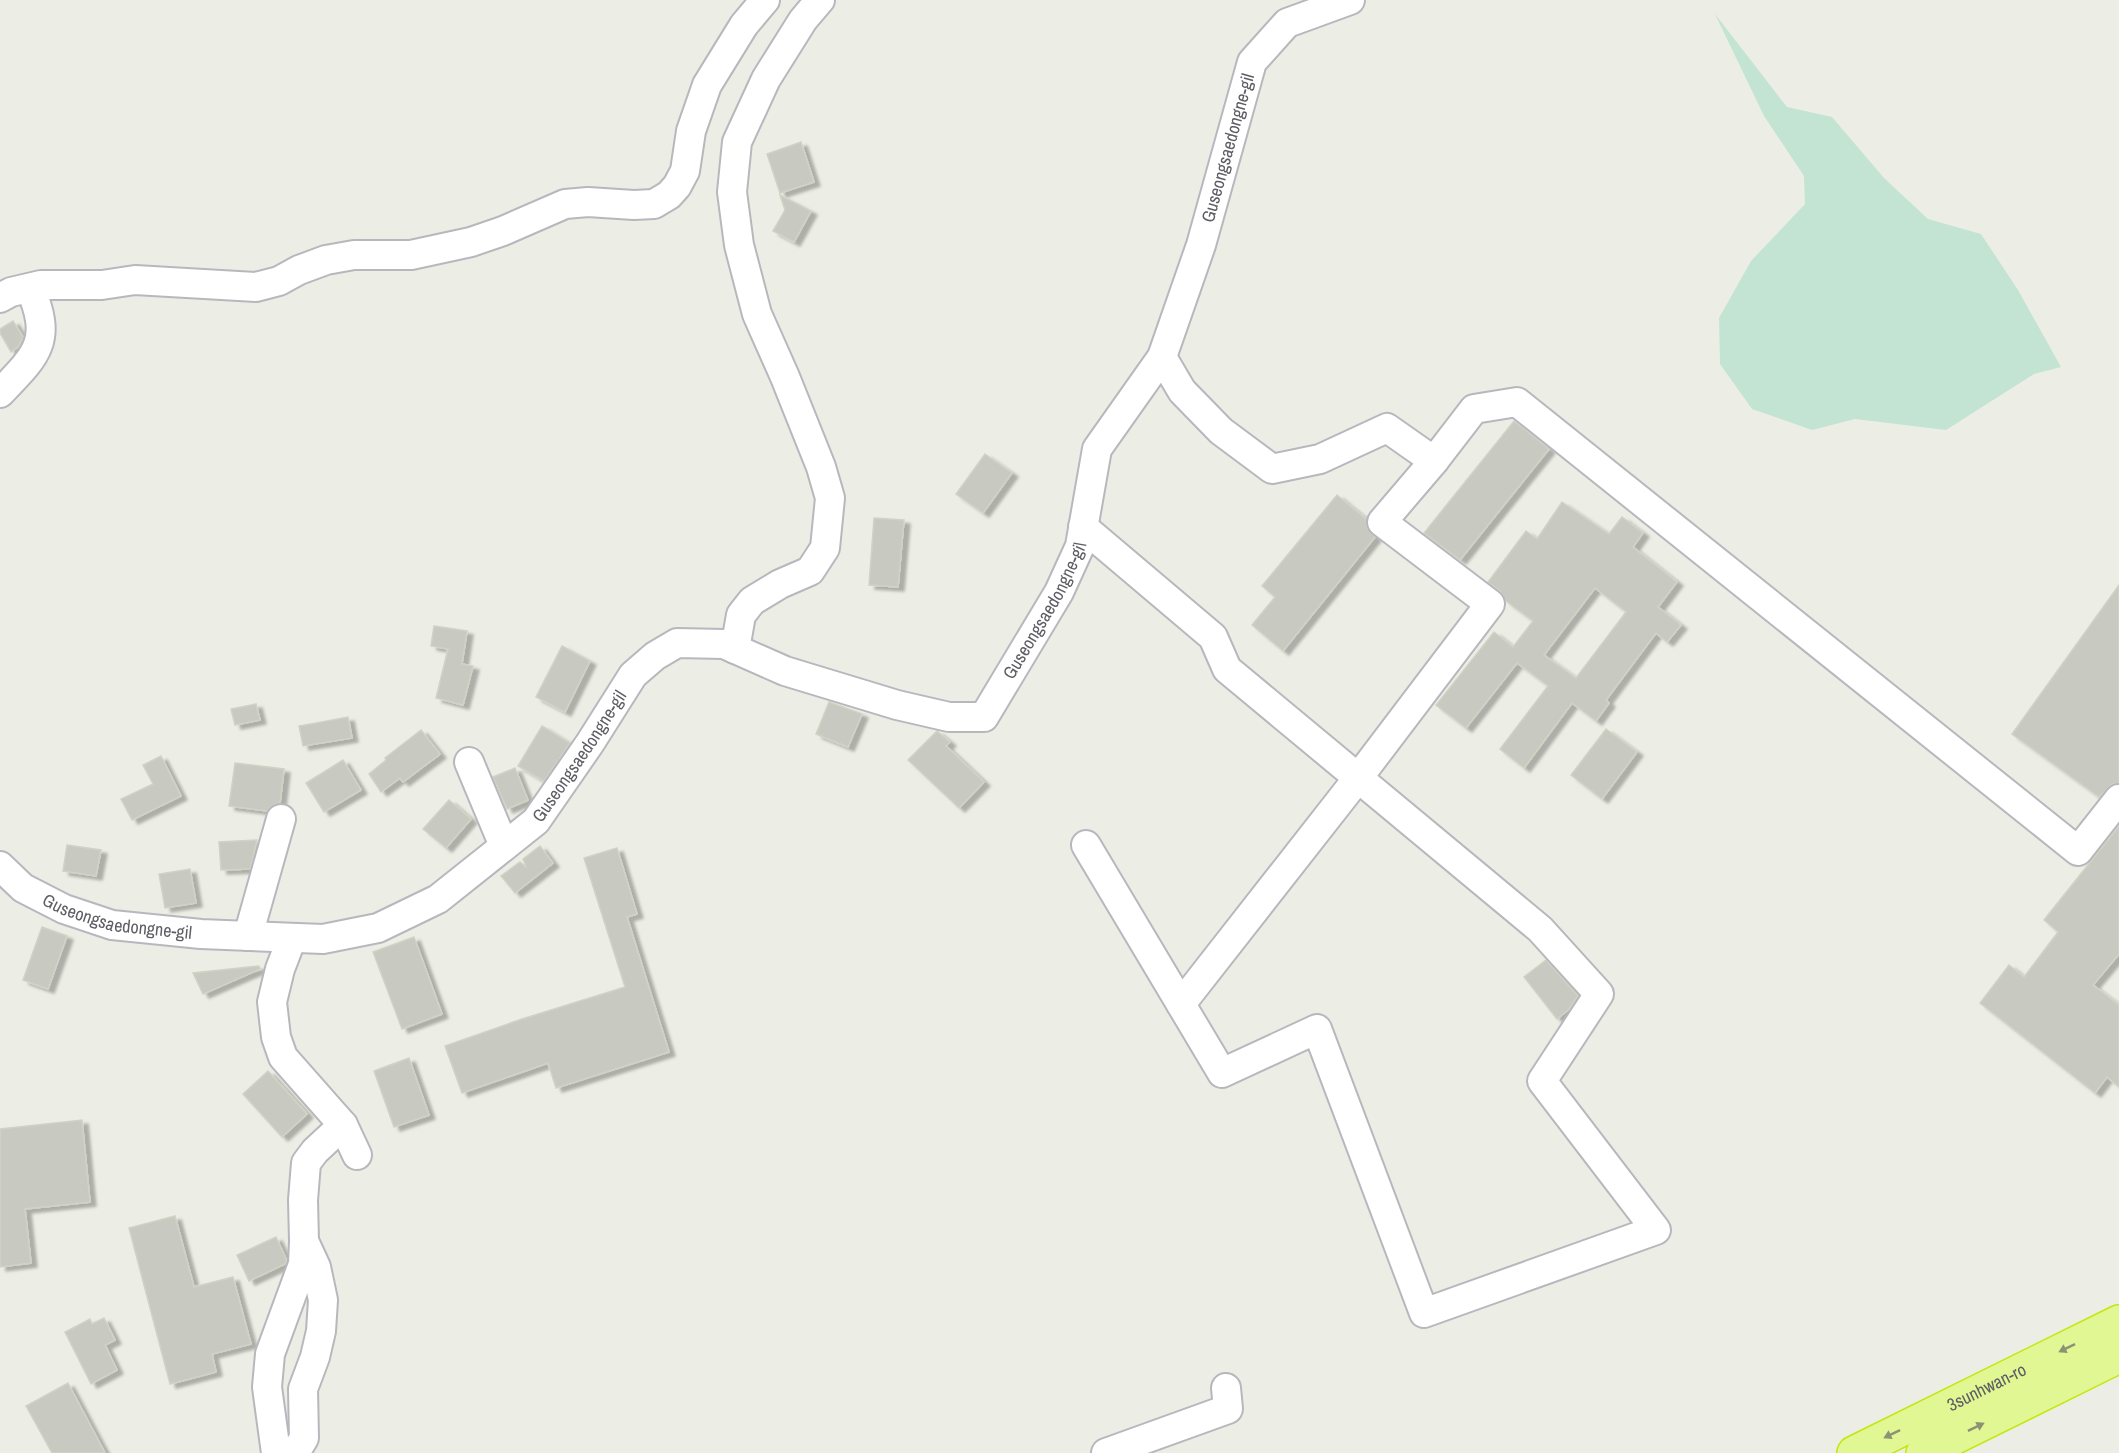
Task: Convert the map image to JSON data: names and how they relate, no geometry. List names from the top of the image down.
{
  "streets": {
    "highway": ["3sunhwan-ro"],
    "street": ["Guseongsaedongne-gil"]
  }
}
